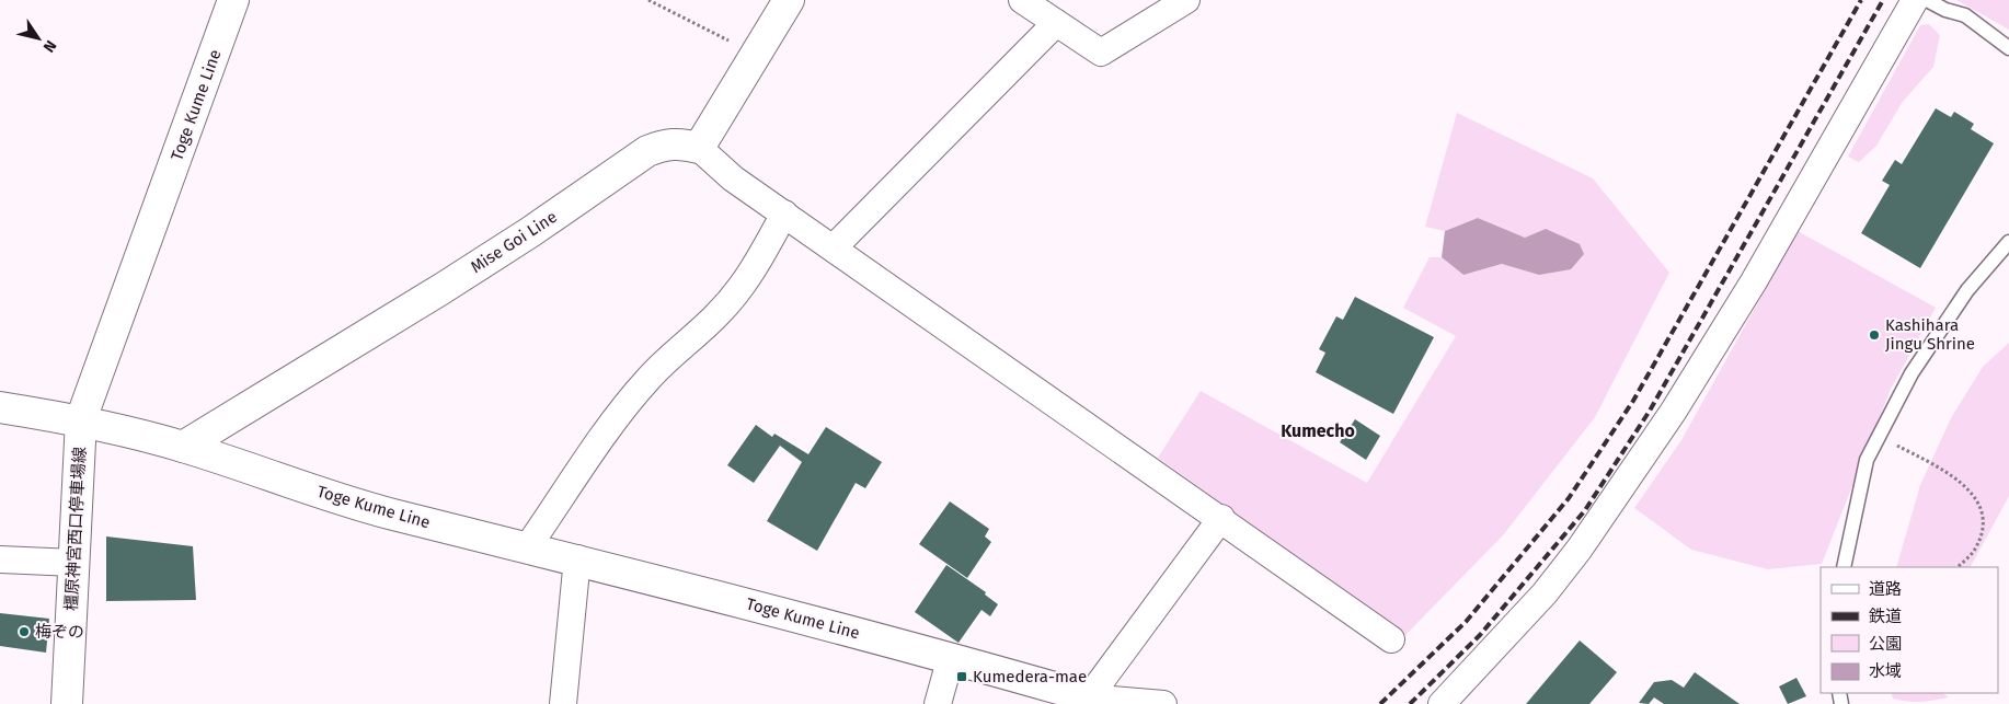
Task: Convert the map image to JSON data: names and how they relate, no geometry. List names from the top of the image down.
{
  "streets": {
    "main road": ["Toge Kume Line", "Mise Goi Line", "橿原神宮西口停車場線"]
  },
  "crossings": [
    ["Toge Kume Line", "Mise Goi Line"],
    ["Toge Kume Line", "橿原神宮西口停車場線"]
  ],
  "districts": ["Kumecho"],
  "places": {
    "other": ["Kashihara Jingu Shrine", "梅ぞの"],
    "transit": ["Kumedera-mae"]
  },
  "legend": [
    "道路",
    "鉄道",
    "公園",
    "水域"
  ],
  "north": "bottom right"
}
